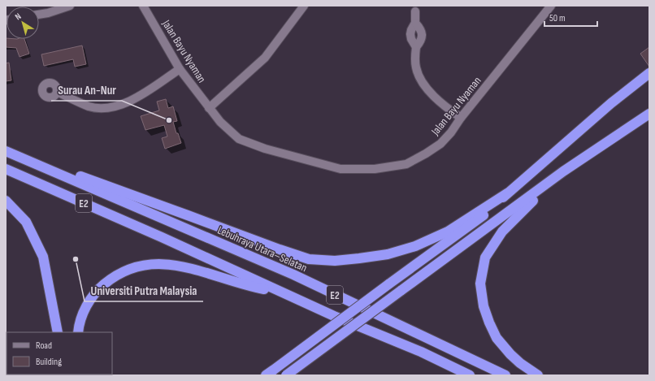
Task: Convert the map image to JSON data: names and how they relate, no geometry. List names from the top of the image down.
{
  "streets": {
    "highway": ["E2", "Lebuhraya Utara–Selatan"],
    "street": ["Jalan Bayu Nyaman"]
  },
  "places": ["Surau An-Nur", "Universiti Putra Malaysia"],
  "legend": ["Road", "Building"],
  "scale_bar": "50 m",
  "north": "top left"
}
